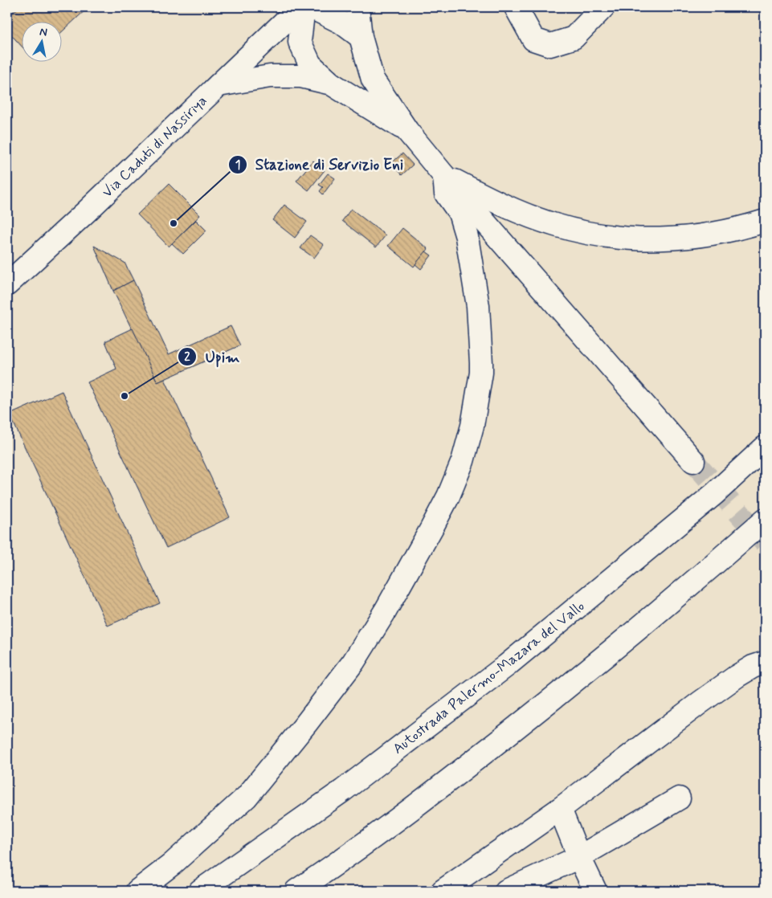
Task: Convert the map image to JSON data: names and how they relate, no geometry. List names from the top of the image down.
{
  "streets": {
    "main road": ["Via Caduti di Nassiriya", "Autostrada Palermo-Mazara del Vallo"]
  },
  "places": ["Stazione di Servizio Eni", "Upim"],
  "north": "top"
}
